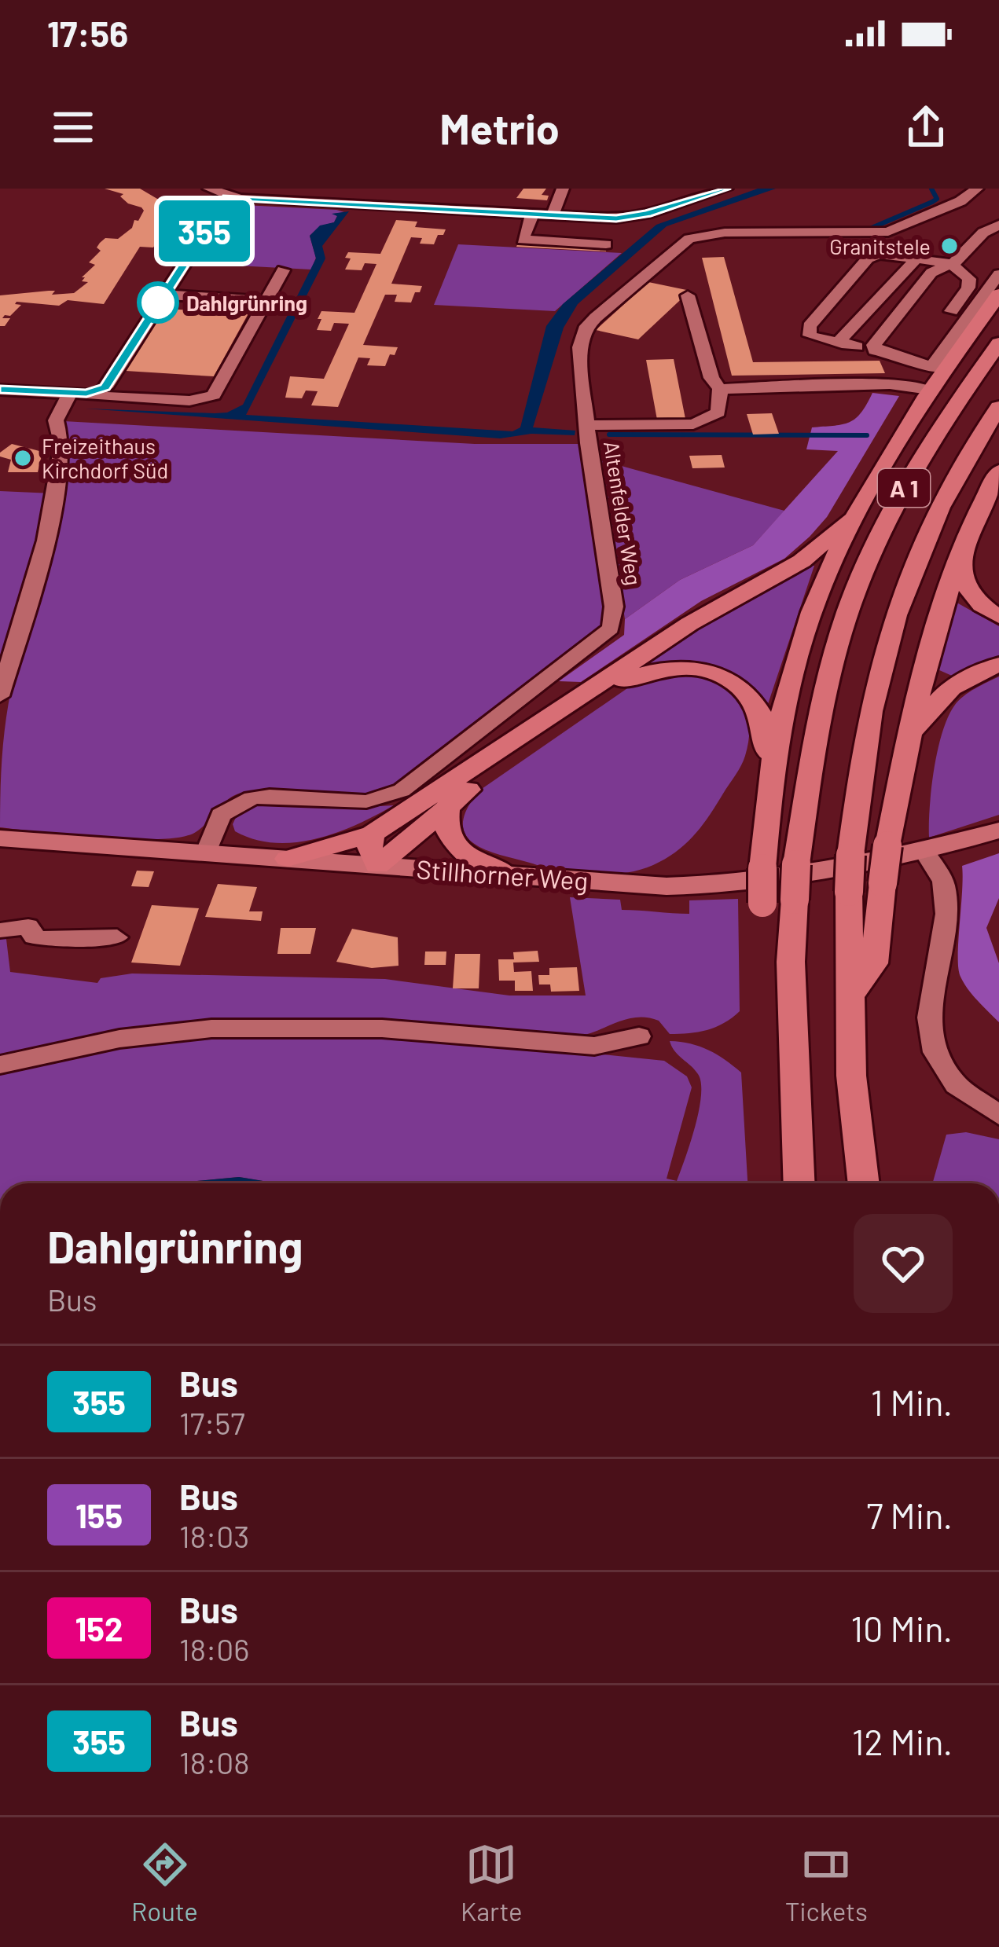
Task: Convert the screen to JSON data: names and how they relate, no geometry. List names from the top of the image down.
{
  "streets": {
    "highway": ["A 1"],
    "main road": ["Stillhorner Weg"],
    "street": ["Altenfelder Weg"]
  },
  "crossings": [
    ["Altenfelder Weg", "Stillhorner Weg"]
  ],
  "places": ["Granitstele", "Dahlgrünring", "Freizeithaus Kirchdorf Süd"],
  "lines": ["bus line 355"],
  "page": {
    "status": "17:56",
    "header": "Metrio",
    "on_map": "355",
    "heading": ["Dahlgrünring", "Bus"],
    "list": [
      {
        "mark": "355",
        "name": "Bus",
        "note": "17:57",
        "value": "1 Min."
      },
      {
        "mark": "155",
        "name": "Bus",
        "note": "18:03",
        "value": "7 Min."
      },
      {
        "mark": "152",
        "name": "Bus",
        "note": "18:06",
        "value": "10 Min."
      },
      {
        "mark": "355",
        "name": "Bus",
        "note": "18:08",
        "value": "12 Min."
      }
    ],
    "tabs": ["Route", "Karte", "Tickets"]
  }
}
